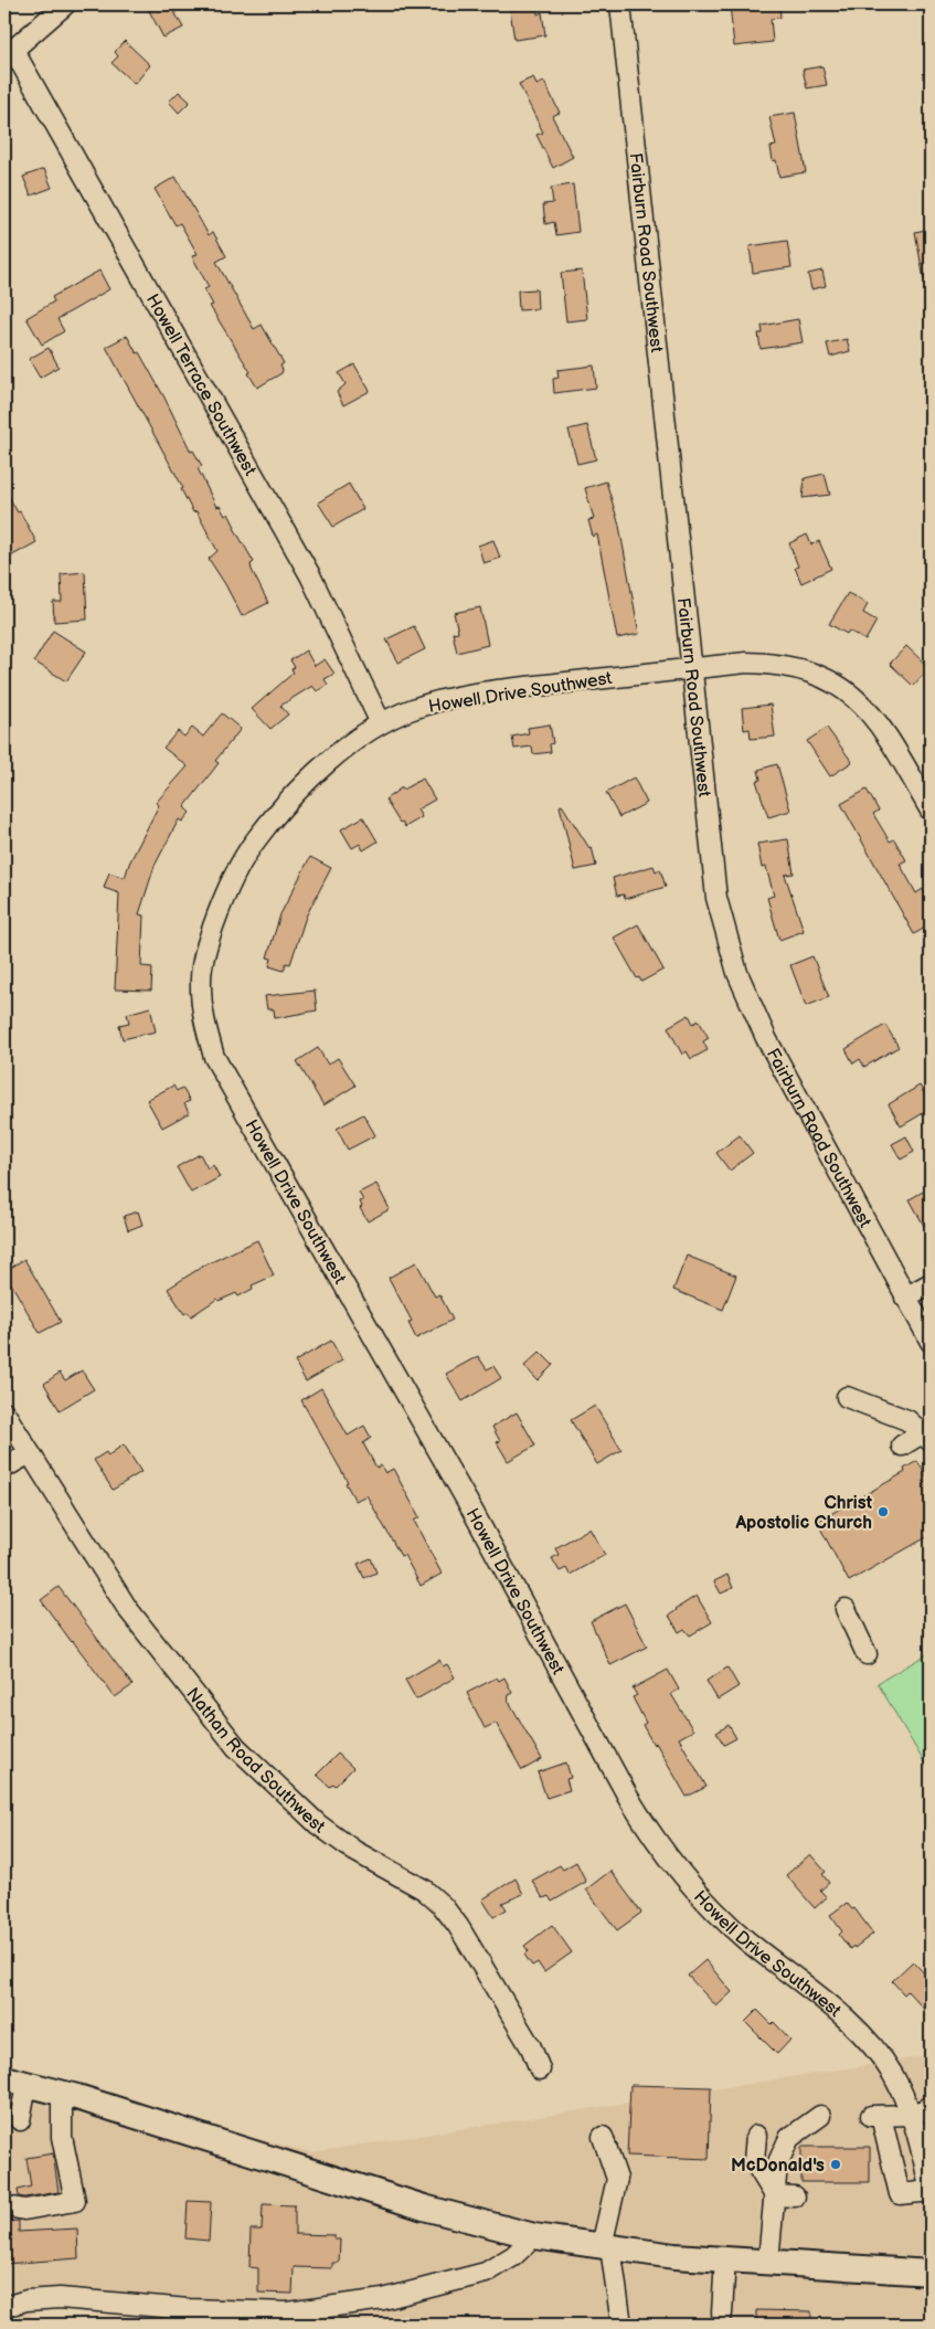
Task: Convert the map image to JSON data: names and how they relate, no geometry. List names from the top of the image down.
{
  "streets": {
    "street": [
      "Fairburn Road Southwest",
      "Howell Terrace Southwest",
      "Howell Drive Southwest",
      "Nathan Road Southwest"
    ]
  },
  "crossings": [
    ["Fairburn Road Southwest", "Howell Drive Southwest"],
    ["Howell Terrace Southwest", "Howell Drive Southwest"]
  ],
  "places": ["Christ Apostolic Church", "McDonald's"]
}
